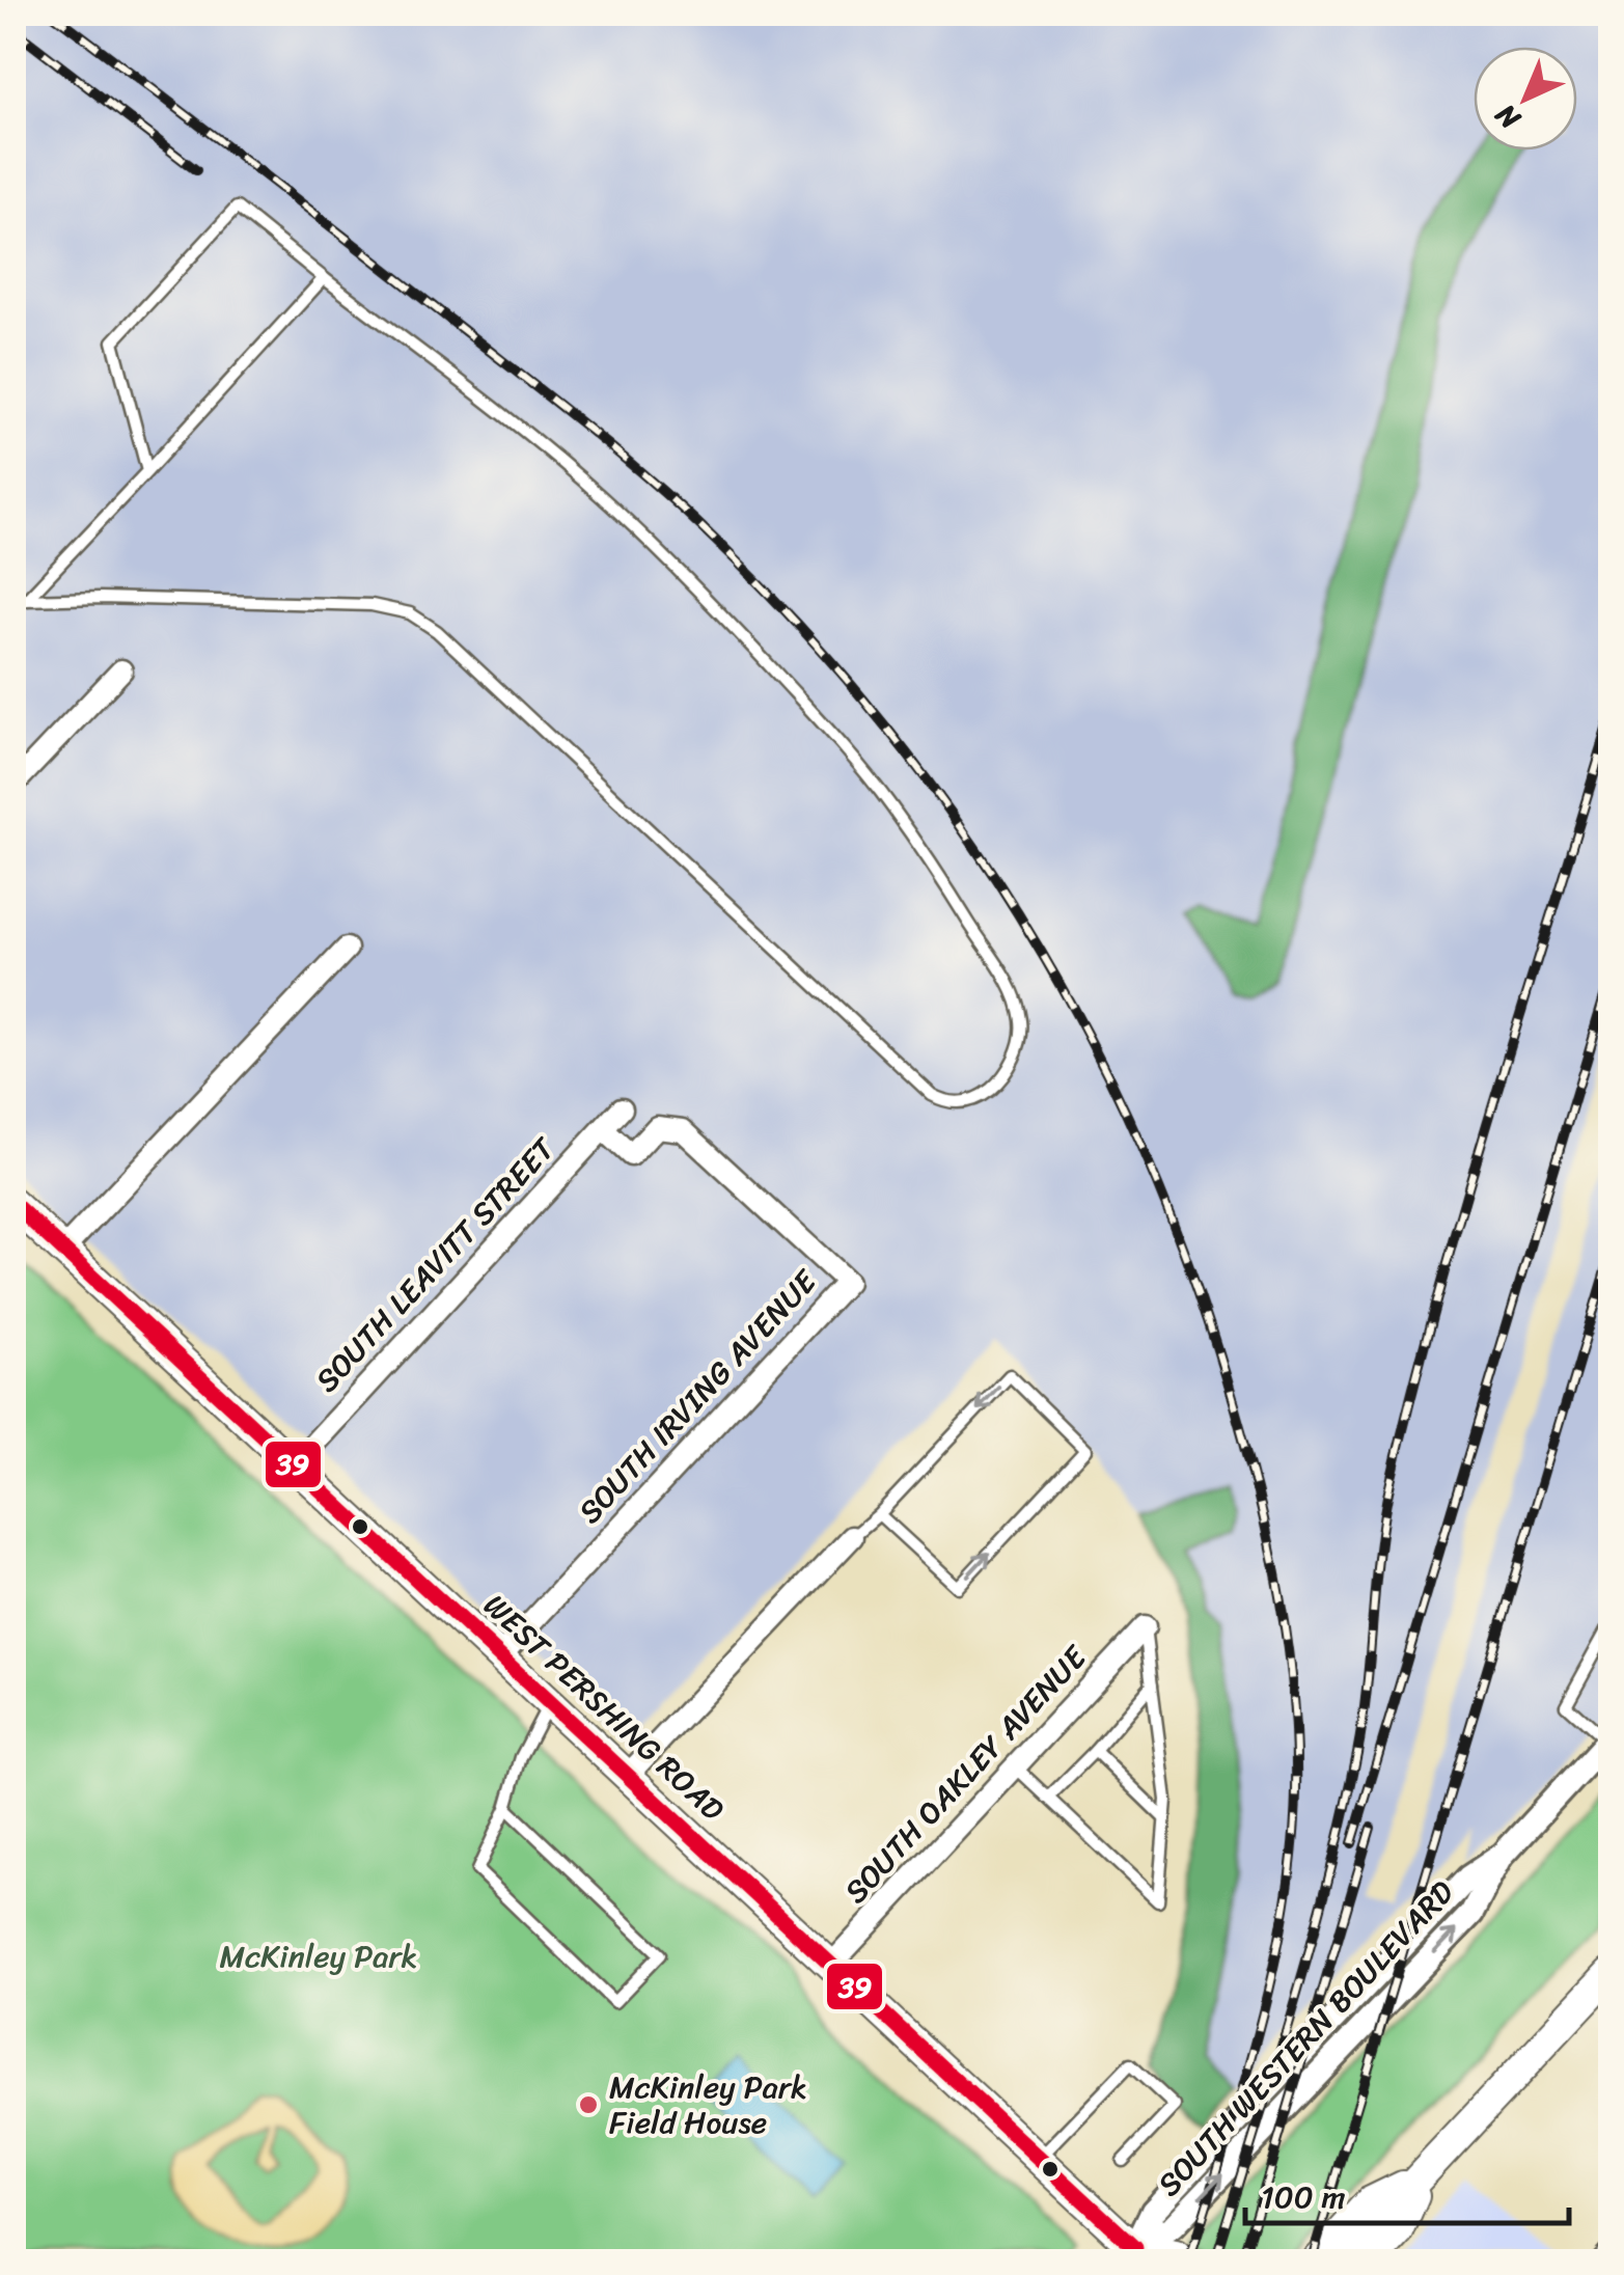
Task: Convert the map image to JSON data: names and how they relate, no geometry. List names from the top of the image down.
{
  "streets": {
    "main road": ["WEST PERSHING ROAD"],
    "street": [
      "SOUTH LEAVITT STREET",
      "SOUTH IRVING AVENUE",
      "SOUTH OAKLEY AVENUE",
      "SOUTH WESTERN BOULEVARD"
    ]
  },
  "crossings": [
    ["SOUTH LEAVITT STREET", "SOUTH IRVING AVENUE"],
    ["SOUTH LEAVITT STREET", "WEST PERSHING ROAD"],
    ["SOUTH IRVING AVENUE", "WEST PERSHING ROAD"],
    ["WEST PERSHING ROAD", "SOUTH OAKLEY AVENUE"],
    ["WEST PERSHING ROAD", "SOUTH WESTERN BOULEVARD"]
  ],
  "parks": ["McKinley Park"],
  "places": ["McKinley Park Field House"],
  "lines": ["transit line 39"],
  "scale_bar": "100 m",
  "north": "bottom left"
}
